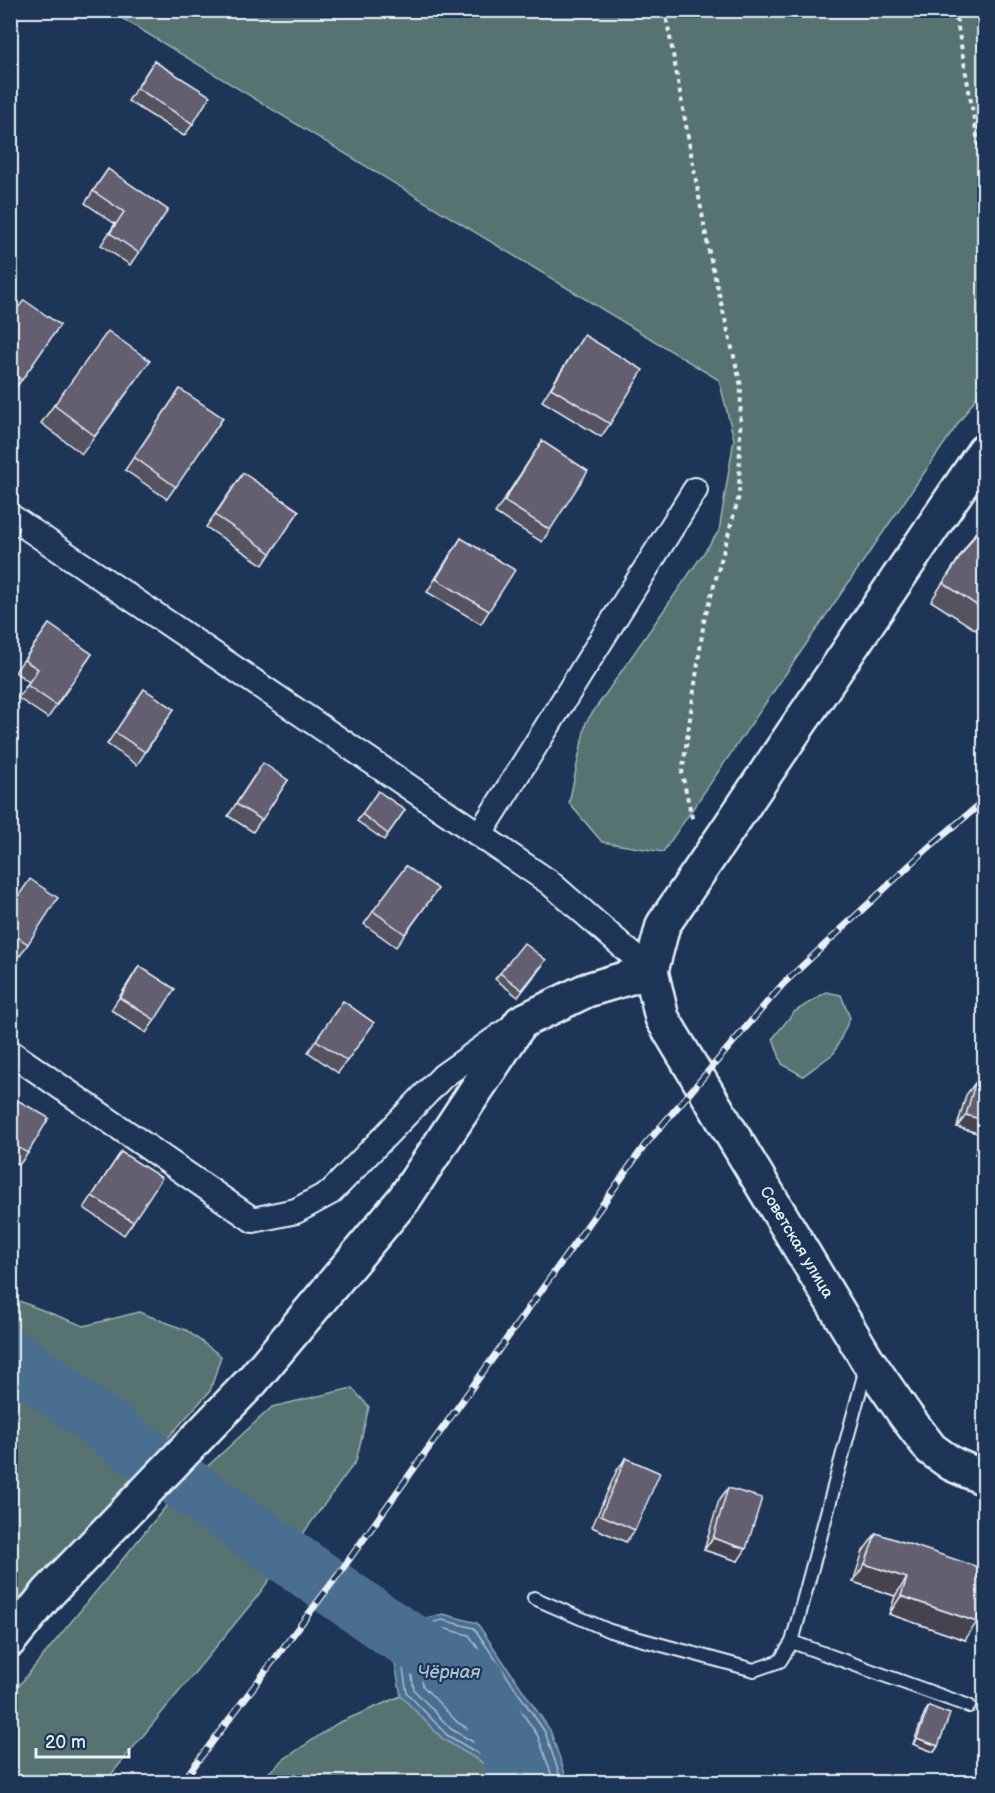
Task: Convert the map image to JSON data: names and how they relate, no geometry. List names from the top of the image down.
{
  "streets": {
    "street": ["Советская улица"]
  },
  "water": ["Чёрная"],
  "scale_bar": "20 m"
}
